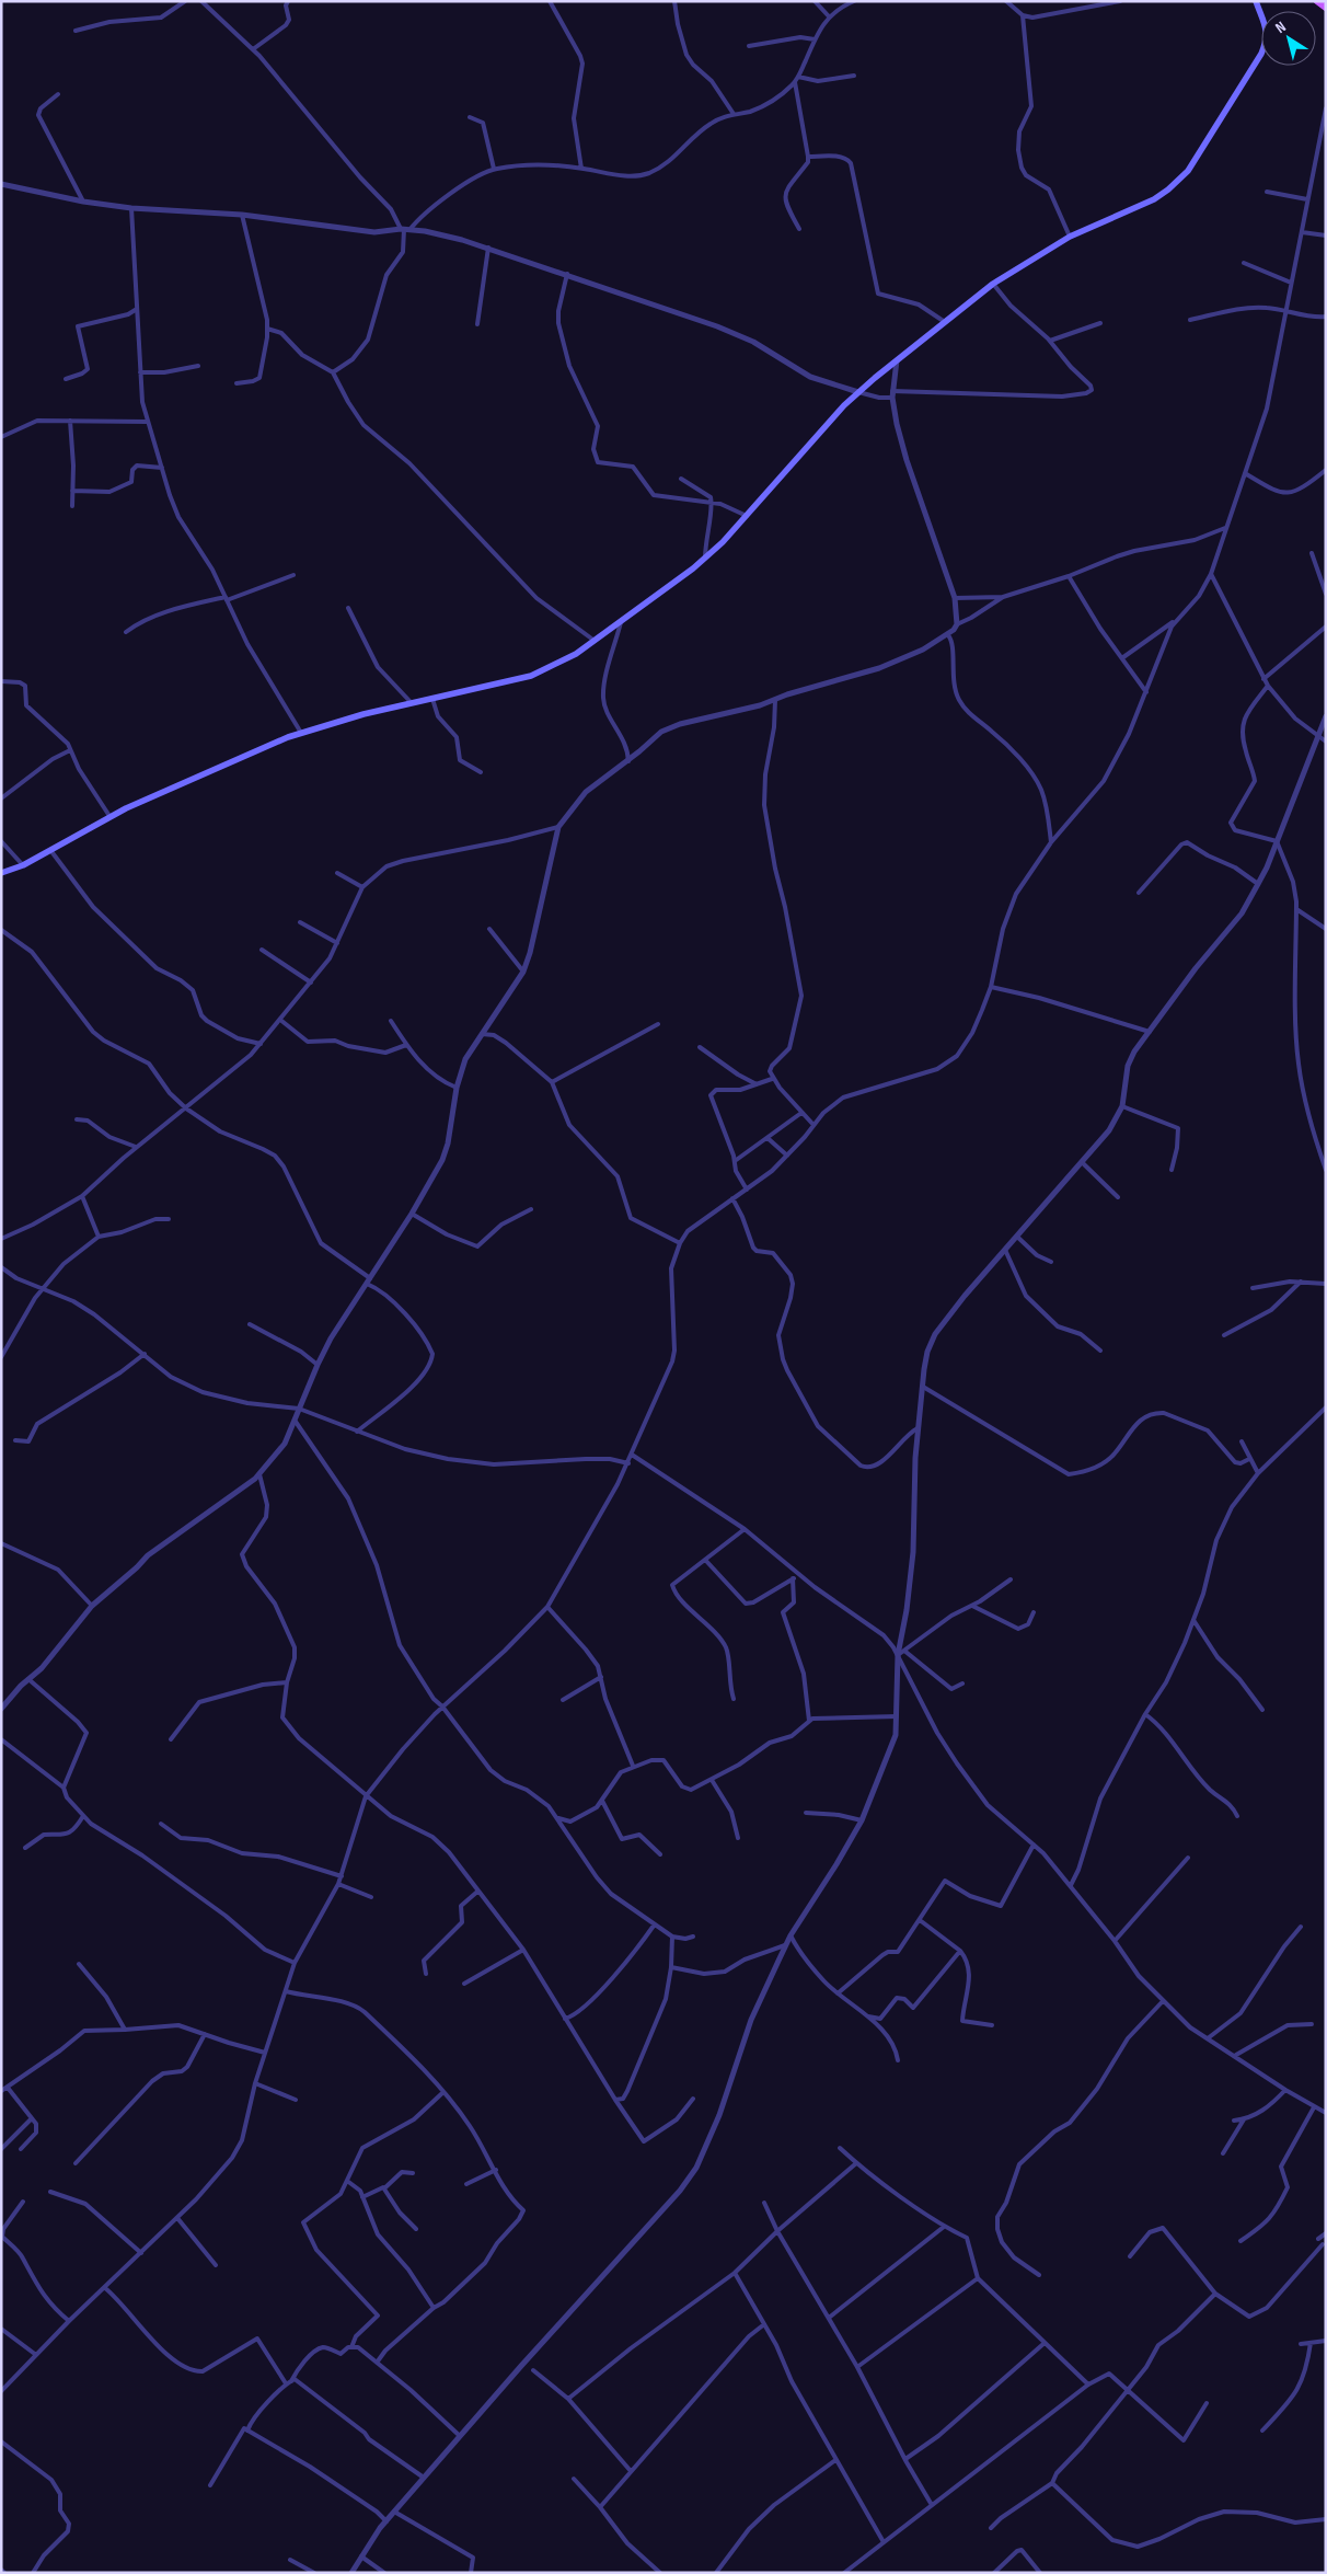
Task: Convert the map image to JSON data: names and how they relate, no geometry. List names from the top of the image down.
{
  "north": "top left"
}
